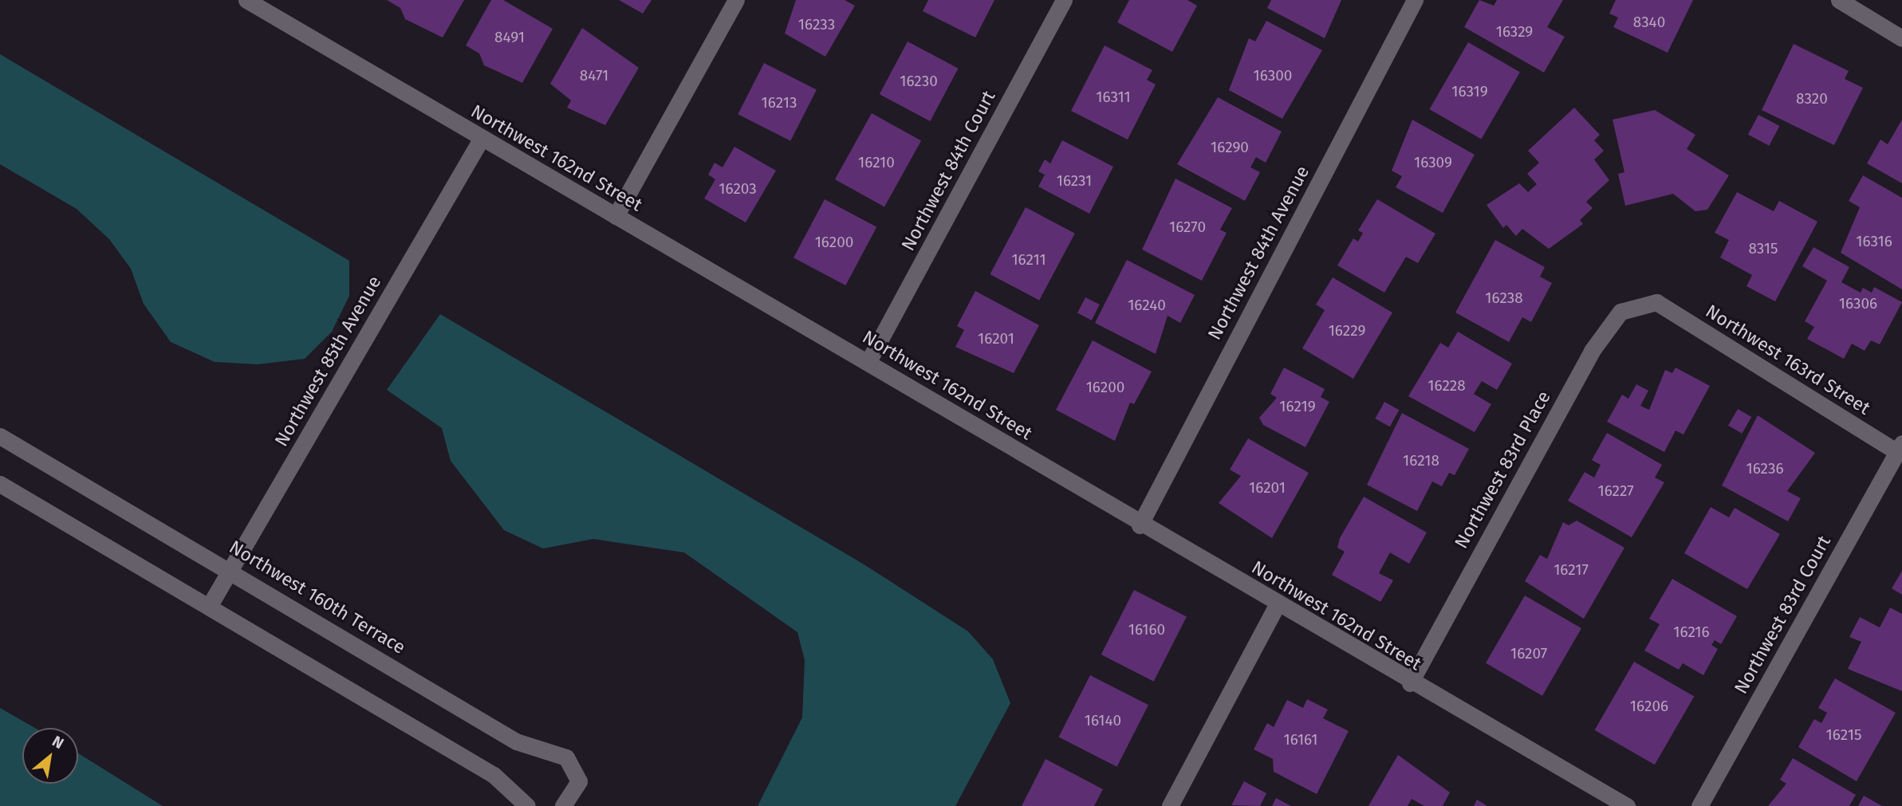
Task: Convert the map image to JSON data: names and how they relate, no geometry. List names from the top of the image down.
{
  "streets": {
    "street": [
      "Northwest 162nd Street",
      "Northwest 84th Court",
      "Northwest 84th Avenue",
      "Northwest 163rd Street",
      "Northwest 85th Avenue",
      "Northwest 83rd Place",
      "Northwest 160th Terrace",
      "Northwest 83rd Court"
    ]
  },
  "crossings": [
    ["Northwest 162nd Street", "Northwest 84th Court"],
    ["Northwest 162nd Street", "Northwest 84th Avenue"],
    ["Northwest 162nd Street", "Northwest 85th Avenue"],
    ["Northwest 162nd Street", "Northwest 83rd Place"],
    ["Northwest 163rd Street", "Northwest 83rd Place"],
    ["Northwest 163rd Street", "Northwest 83rd Court"],
    ["Northwest 85th Avenue", "Northwest 160th Terrace"]
  ],
  "house_numbers": [
    "8340",
    "16233",
    "16329",
    "8491",
    "8471",
    "16300",
    "16230",
    "16319",
    "16311",
    "8320",
    "16213",
    "16290",
    "16210",
    "16309",
    "16231",
    "16203",
    "16270",
    "16316",
    "16200",
    "8315",
    "16211",
    "16238",
    "16306",
    "16240",
    "16229",
    "16201",
    "16228",
    "16200",
    "16219",
    "16218",
    "16236",
    "16201",
    "16227",
    "16217",
    "16160",
    "16216",
    "16207",
    "16206",
    "16140",
    "16215",
    "16161"
  ],
  "north": "top right"
}
